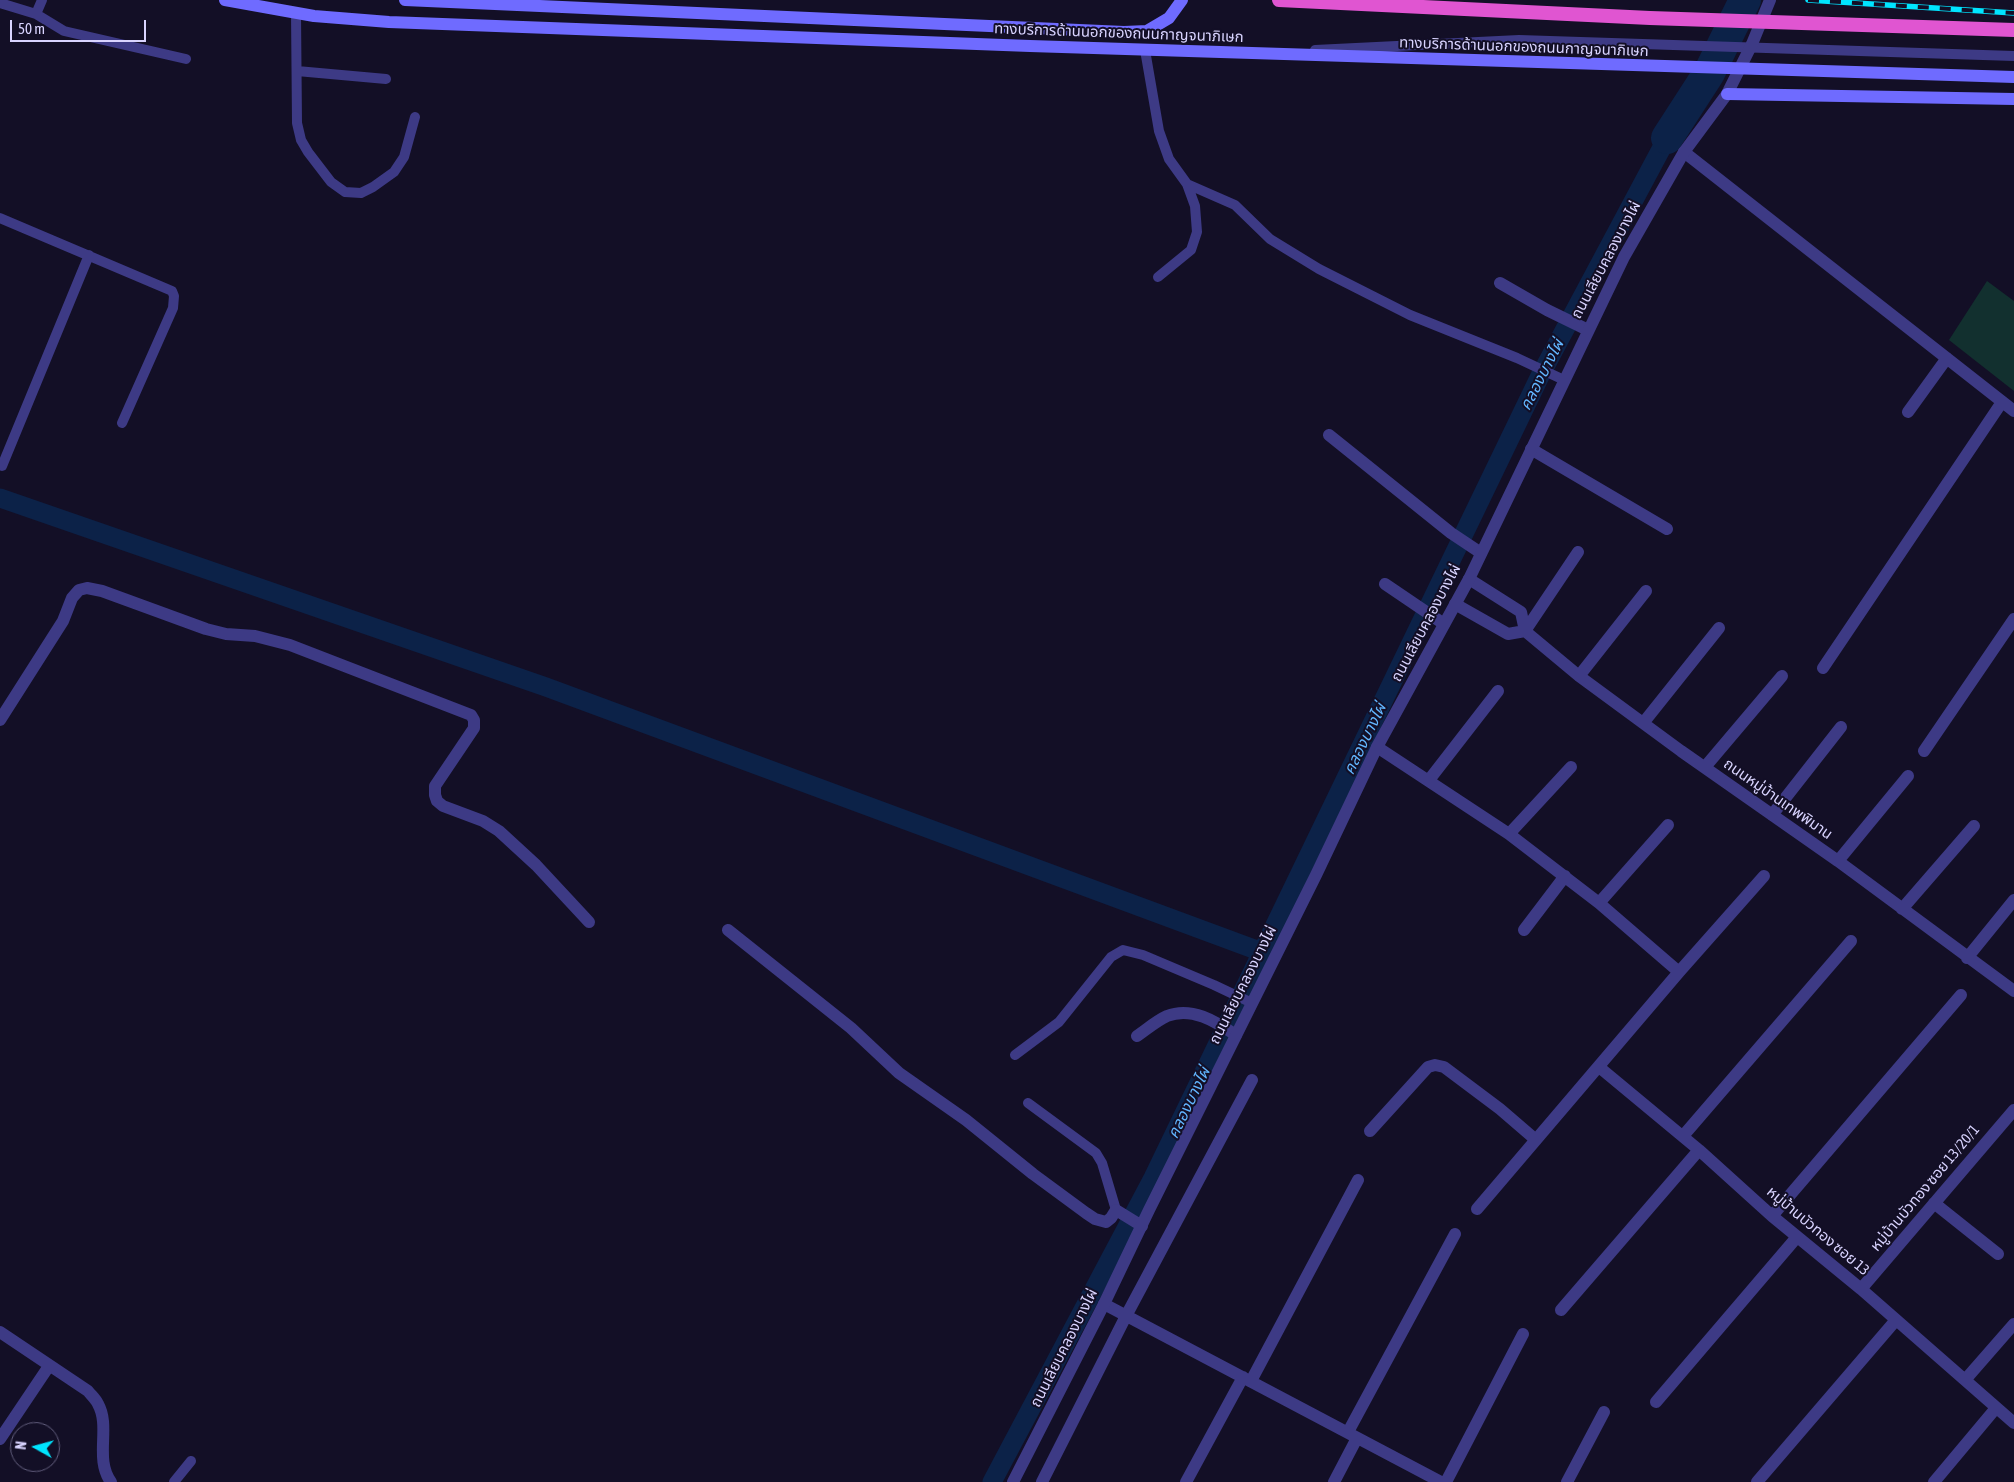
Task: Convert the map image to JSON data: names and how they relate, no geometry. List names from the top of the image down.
{
  "streets": {
    "main road": ["ทางบริการด้านนอกของถนนกาญจนาภิเษก"],
    "street": [
      "ถนนเลียบคลองบางไผ่",
      "ถนนหมู่บ้านเทพพิมาน",
      "หมู่บ้านบัวทอง ซอย 13/20/1",
      "หมู่บ้านบัวทอง ซอย 13"
    ]
  },
  "crossings": [
    ["ถนนเลียบคลองบางไผ่", "ถนนหมู่บ้านเทพพิมาน"],
    ["หมู่บ้านบัวทอง ซอย 13/20/1", "หมู่บ้านบัวทอง ซอย 13"]
  ],
  "water": ["คลองบางไผ่"],
  "scale_bar": "50 m",
  "north": "left"
}
